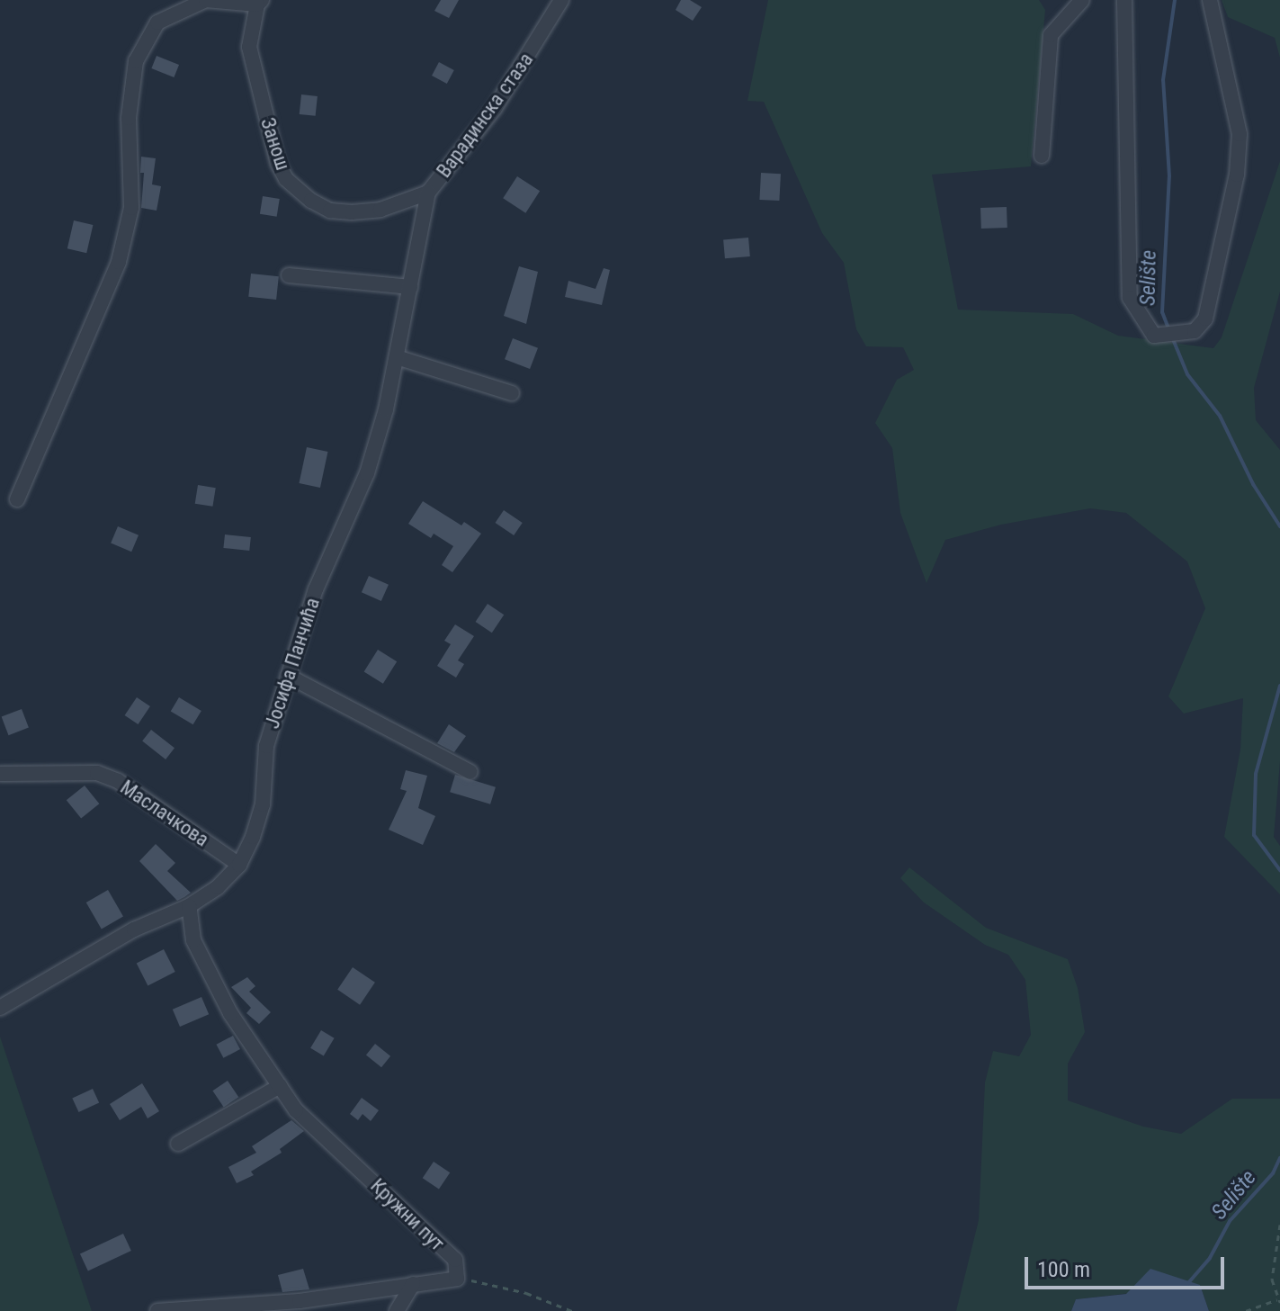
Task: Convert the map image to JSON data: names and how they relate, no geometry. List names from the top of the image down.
{
  "streets": {
    "street": [
      "Варадинска стаза",
      "Занош",
      "Јосифа Панчића",
      "Маслачкова",
      "Кружни пут"
    ]
  },
  "crossings": [
    ["Варадинска стаза", "Занош"],
    ["Варадинска стаза", "Јосифа Панчића"],
    ["Занош", "Јосифа Панчића"],
    ["Јосифа Панчића", "Маслачкова"],
    ["Јосифа Панчића", "Кружни пут"]
  ],
  "water": ["Selište"],
  "scale_bar": "100 m"
}
